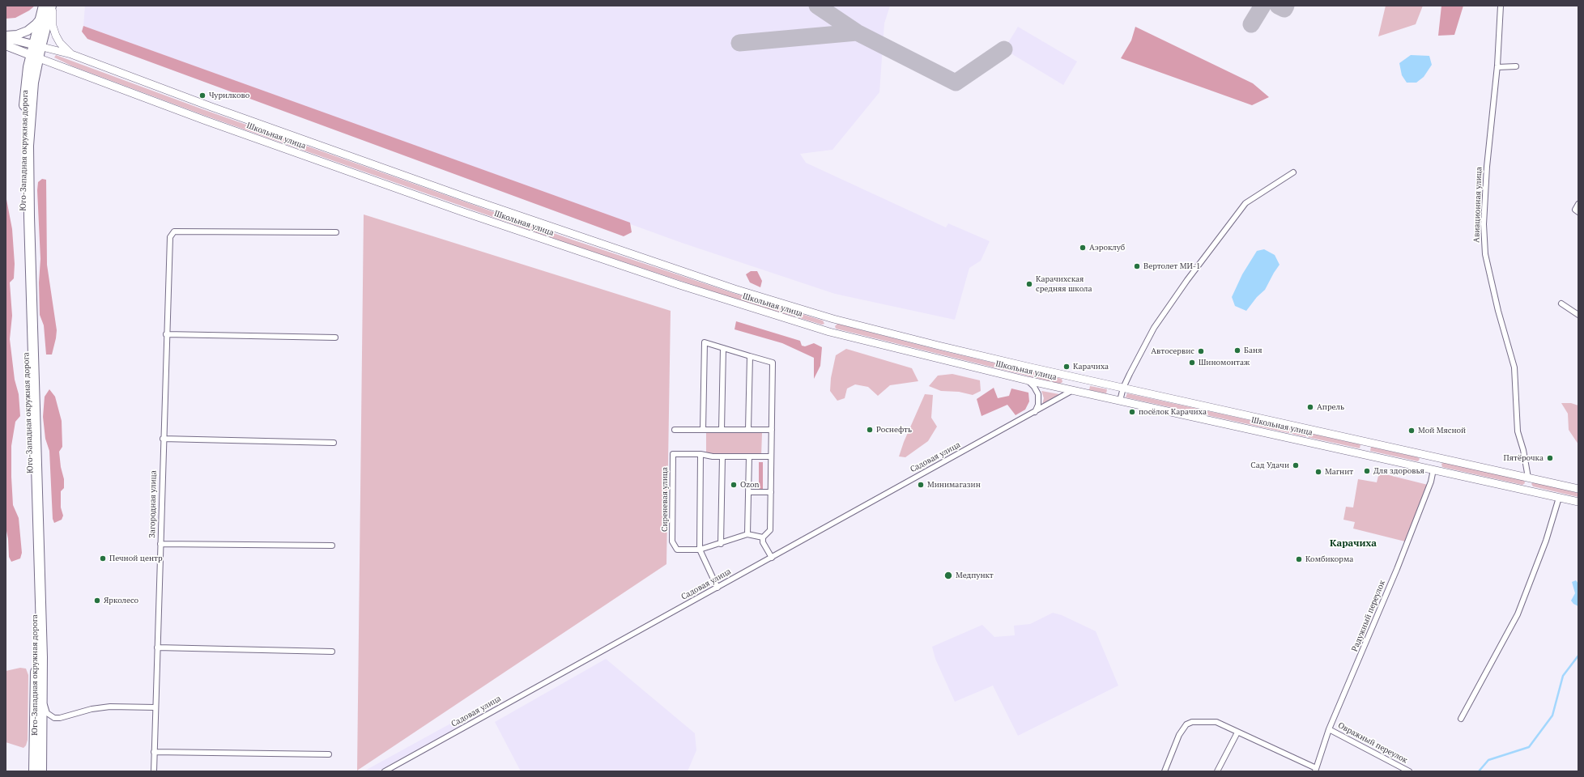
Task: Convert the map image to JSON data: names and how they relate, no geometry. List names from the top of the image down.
{
  "streets": {
    "highway": ["Юго-Западная окружная дорога"],
    "main road": ["Школьная улица"],
    "street": [
      "Авиационная улица",
      "Садовая улица",
      "Сиреневая улица",
      "Загородная улица",
      "Радужный переулок",
      "Овражный переулок"
    ]
  },
  "crossings": [
    ["Школьная улица", "Юго-Западная окружная дорога"],
    ["Школьная улица", "Авиационная улица"],
    ["Школьная улица", "Садовая улица"],
    ["Школьная улица", "Радужный переулок"],
    ["Радужный переулок", "Овражный переулок"]
  ],
  "districts": ["Карачиха"],
  "places": [
    "Чурилково",
    "Аэроклуб",
    "Вертолет МИ-1",
    "Карачихская средняя школа",
    "Баня",
    "Автосервис",
    "Шиномонтаж",
    "Карачиха",
    "Апрель",
    "посёлок Карачиха",
    "Роснефть",
    "Мой Мясной",
    "Пятёрочка",
    "Сад Удачи",
    "Для здоровья",
    "Магнит",
    "Ozon",
    "Минимагазин",
    "Печной центр",
    "Комбикорма",
    "Медпункт",
    "Ярколесо"
  ]
}
